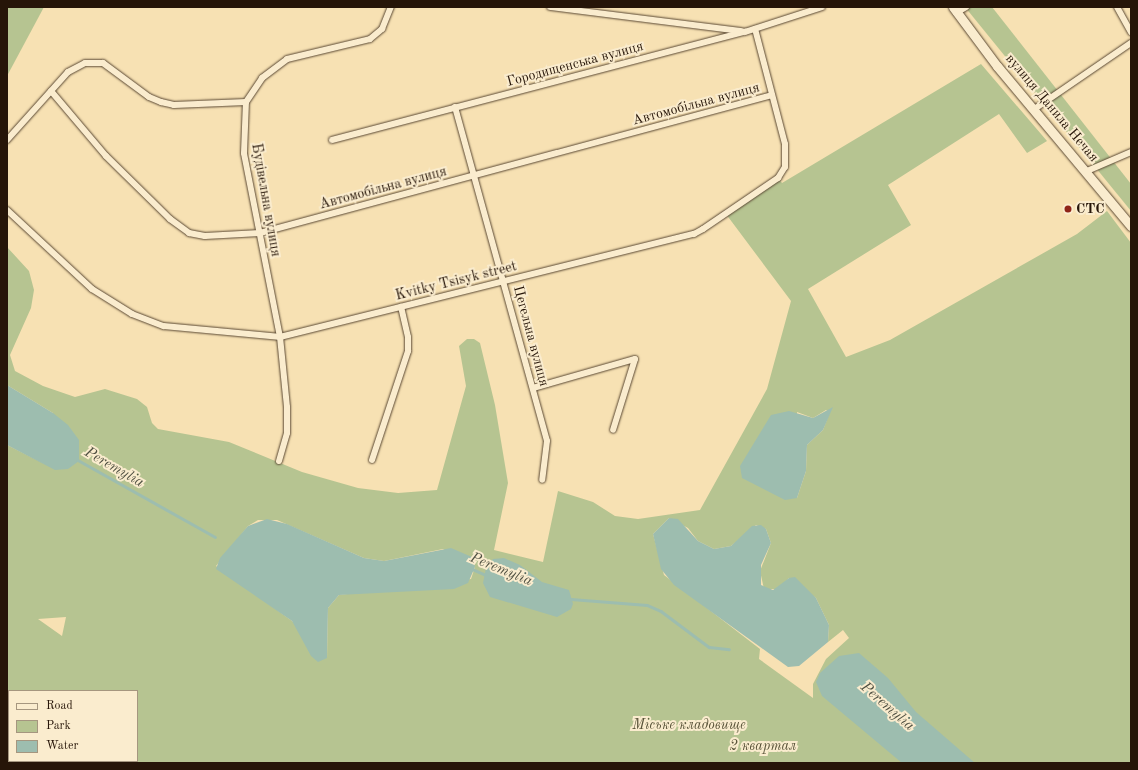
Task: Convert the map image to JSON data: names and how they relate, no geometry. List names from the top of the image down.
{
  "streets": {
    "main road": ["вулиця Данила Нечая"],
    "street": [
      "Городищенська вулиця",
      "Автомобільна вулиця",
      "Будівельна вулиця",
      "Kvitky Tsisyk street",
      "Цегельна вулиця"
    ]
  },
  "crossings": [
    ["Городищенська вулиця", "Kvitky Tsisyk street"],
    ["Городищенська вулиця", "Цегельна вулиця"],
    ["Автомобільна вулиця", "Будівельна вулиця"],
    ["Автомобільна вулиця", "Kvitky Tsisyk street"],
    ["Автомобільна вулиця", "Цегельна вулиця"],
    ["Будівельна вулиця", "Kvitky Tsisyk street"],
    ["Kvitky Tsisyk street", "Цегельна вулиця"]
  ],
  "water": ["Peremylia"],
  "parks": ["Міське кладовище", "2 квартал"],
  "places": ["СТС"],
  "legend": ["Road", "Park", "Water"]
}
